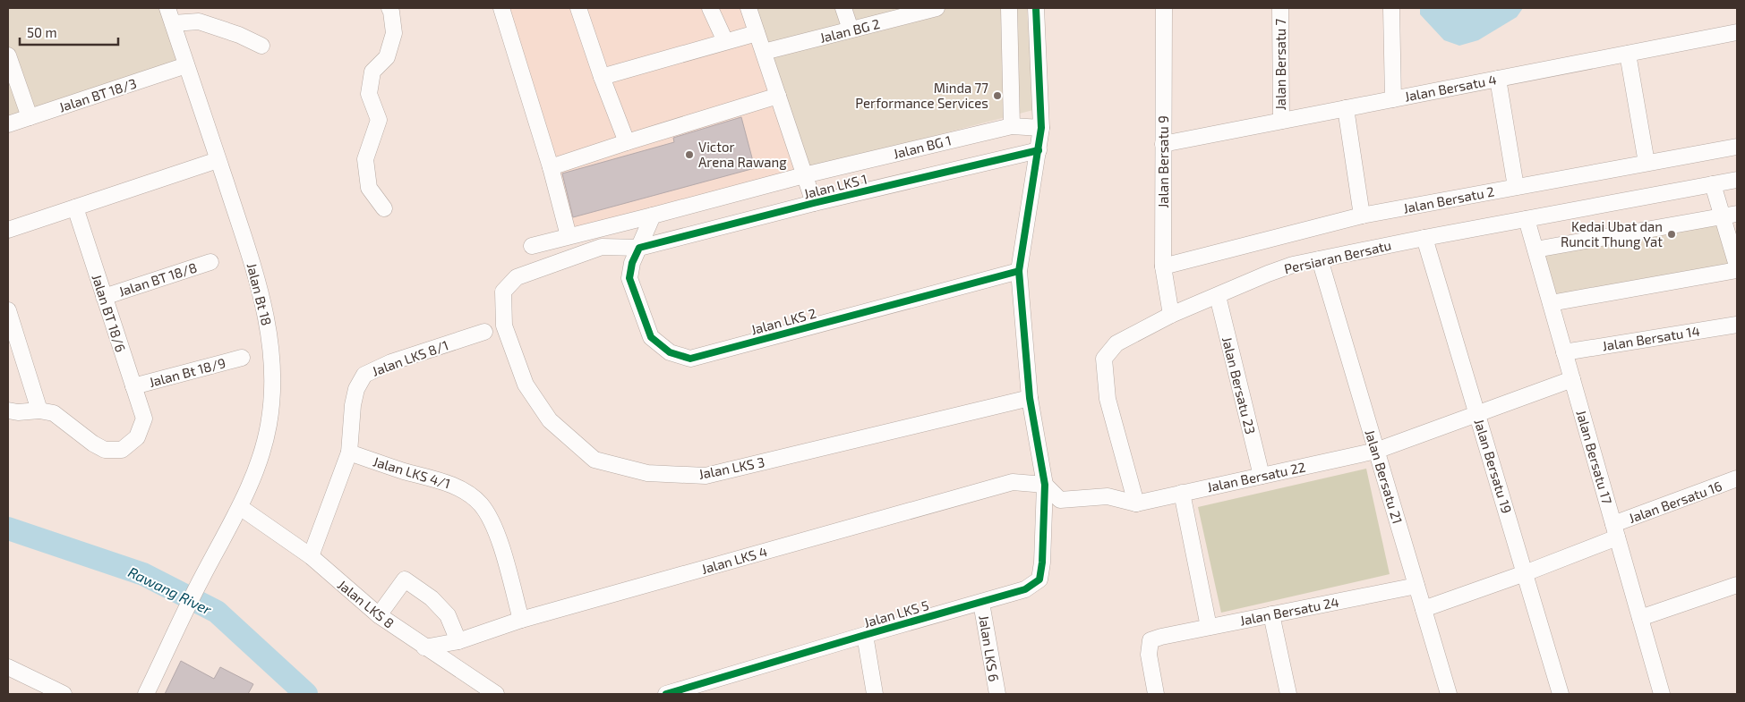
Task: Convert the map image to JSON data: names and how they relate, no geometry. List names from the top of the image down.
{
  "streets": {
    "street": [
      "Jalan BG 2",
      "Jalan Bersatu 7",
      "Jalan Bersatu 4",
      "Jalan BT 18/3",
      "Jalan BG 1",
      "Jalan Bersatu 9",
      "Jalan LKS 1",
      "Jalan Bersatu 2",
      "Persiaran Bersatu",
      "Jalan BT 18/8",
      "Jalan Bt 18",
      "Jalan BT 18/6",
      "Jalan LKS 2",
      "Jalan Bersatu 14",
      "Jalan LKS 8/1",
      "Jalan Bt 18/9",
      "Jalan Bersatu 23",
      "Jalan Bersatu 17",
      "Jalan Bersatu 19",
      "Jalan LKS 3",
      "Jalan LKS 4/1",
      "Jalan Bersatu 22",
      "Jalan Bersatu 21",
      "Jalan Bersatu 16",
      "Jalan LKS 4",
      "Jalan LKS 8",
      "Jalan Bersatu 24",
      "Jalan LKS 5",
      "Jalan LKS 6"
    ]
  },
  "crossings": [
    ["Jalan Bersatu 7", "Jalan Bersatu 4"],
    ["Jalan Bersatu 4", "Jalan Bersatu 9"],
    ["Jalan BT 18/3", "Jalan Bt 18"],
    ["Jalan BG 1", "Jalan LKS 2"],
    ["Jalan BG 1", "Jalan LKS 5"],
    ["Jalan Bersatu 9", "Jalan Bersatu 2"],
    ["Jalan Bersatu 9", "Persiaran Bersatu"],
    ["Jalan LKS 1", "Jalan LKS 2"],
    ["Jalan LKS 1", "Jalan LKS 3"],
    ["Jalan LKS 1", "Jalan LKS 5"],
    ["Persiaran Bersatu", "Jalan Bersatu 23"],
    ["Persiaran Bersatu", "Jalan Bersatu 17"],
    ["Persiaran Bersatu", "Jalan Bersatu 19"],
    ["Persiaran Bersatu", "Jalan Bersatu 22"],
    ["Persiaran Bersatu", "Jalan Bersatu 21"],
    ["Jalan BT 18/8", "Jalan BT 18/6"],
    ["Jalan Bt 18", "Jalan LKS 8"],
    ["Jalan BT 18/6", "Jalan Bt 18/9"],
    ["Jalan LKS 2", "Jalan LKS 5"],
    ["Jalan Bersatu 14", "Jalan Bersatu 17"],
    ["Jalan LKS 8/1", "Jalan LKS 4/1"],
    ["Jalan LKS 8/1", "Jalan LKS 8"],
    ["Jalan Bersatu 23", "Jalan Bersatu 22"],
    ["Jalan Bersatu 17", "Jalan Bersatu 22"],
    ["Jalan Bersatu 17", "Jalan Bersatu 16"],
    ["Jalan Bersatu 19", "Jalan Bersatu 22"],
    ["Jalan Bersatu 19", "Jalan Bersatu 16"],
    ["Jalan LKS 3", "Jalan LKS 5"],
    ["Jalan LKS 4/1", "Jalan LKS 4"],
    ["Jalan Bersatu 22", "Jalan Bersatu 21"],
    ["Jalan Bersatu 21", "Jalan Bersatu 16"],
    ["Jalan Bersatu 21", "Jalan Bersatu 24"],
    ["Jalan LKS 4", "Jalan LKS 8"],
    ["Jalan LKS 4", "Jalan LKS 5"],
    ["Jalan LKS 5", "Jalan LKS 6"]
  ],
  "water": ["Rawang River"],
  "places": ["Minda 77 Performance Services", "Victor Arena Rawang", "Kedai Ubat dan Runcit Thung Yat"],
  "scale_bar": "50 m"
}
